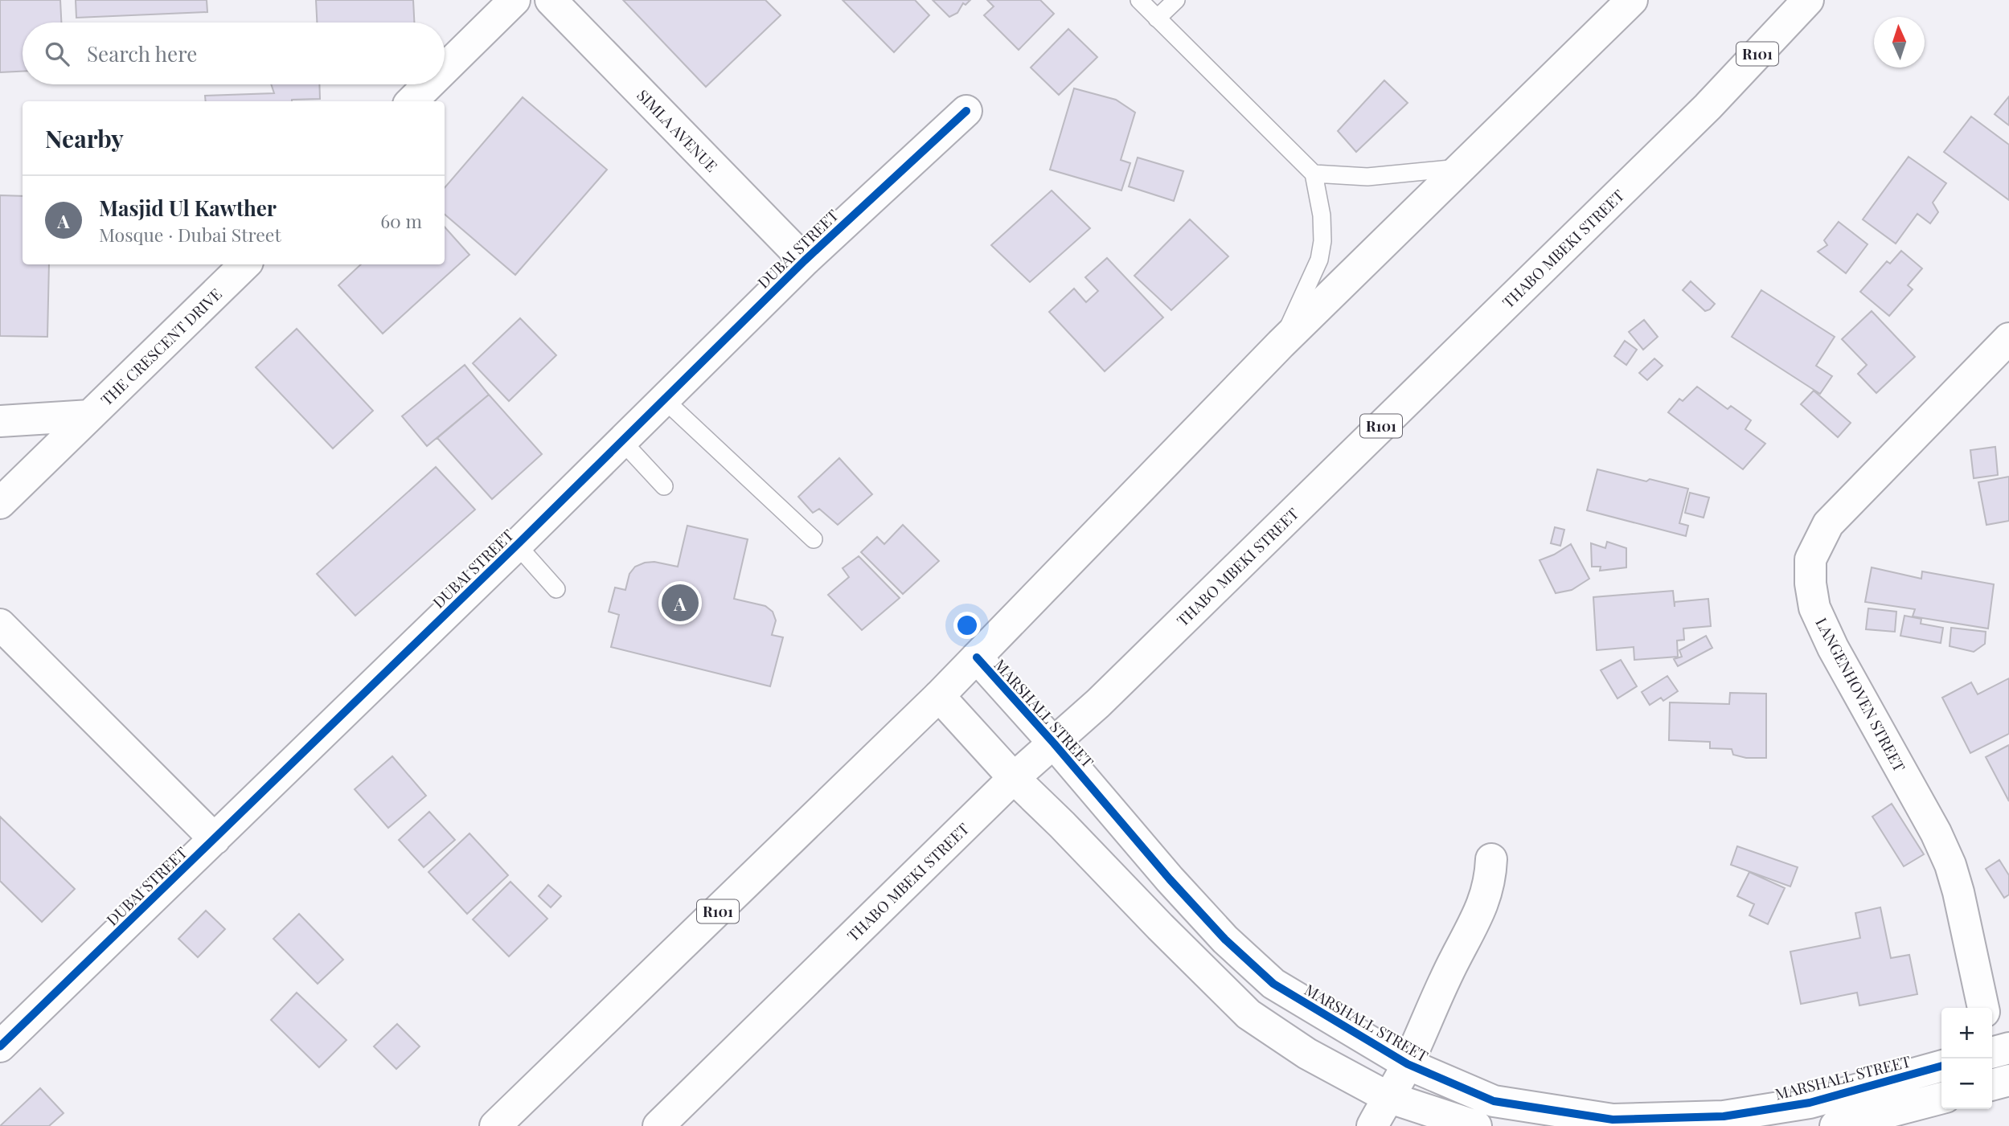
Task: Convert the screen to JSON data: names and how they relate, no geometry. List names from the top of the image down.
{
  "streets": {
    "street": [
      "R101",
      "SIMLA AVENUE",
      "DUBAI STREET",
      "THABO MBEKI STREET",
      "THE CRESCENT DRIVE",
      "LANGENHOVEN STREET",
      "MARSHALL STREET"
    ]
  },
  "crossings": [
    ["R101", "MARSHALL STREET"],
    ["SIMLA AVENUE", "DUBAI STREET"],
    ["THABO MBEKI STREET", "MARSHALL STREET"]
  ],
  "north": "top",
  "page": {
    "search": "Search here",
    "heading": "Nearby",
    "list": [
      {
        "mark": "A",
        "name": "Masjid Ul Kawther",
        "note": "Mosque · Dubai Street",
        "value": "60 m"
      }
    ],
    "pins": "A",
    "map_buttons": ["+", "−"]
  }
}
